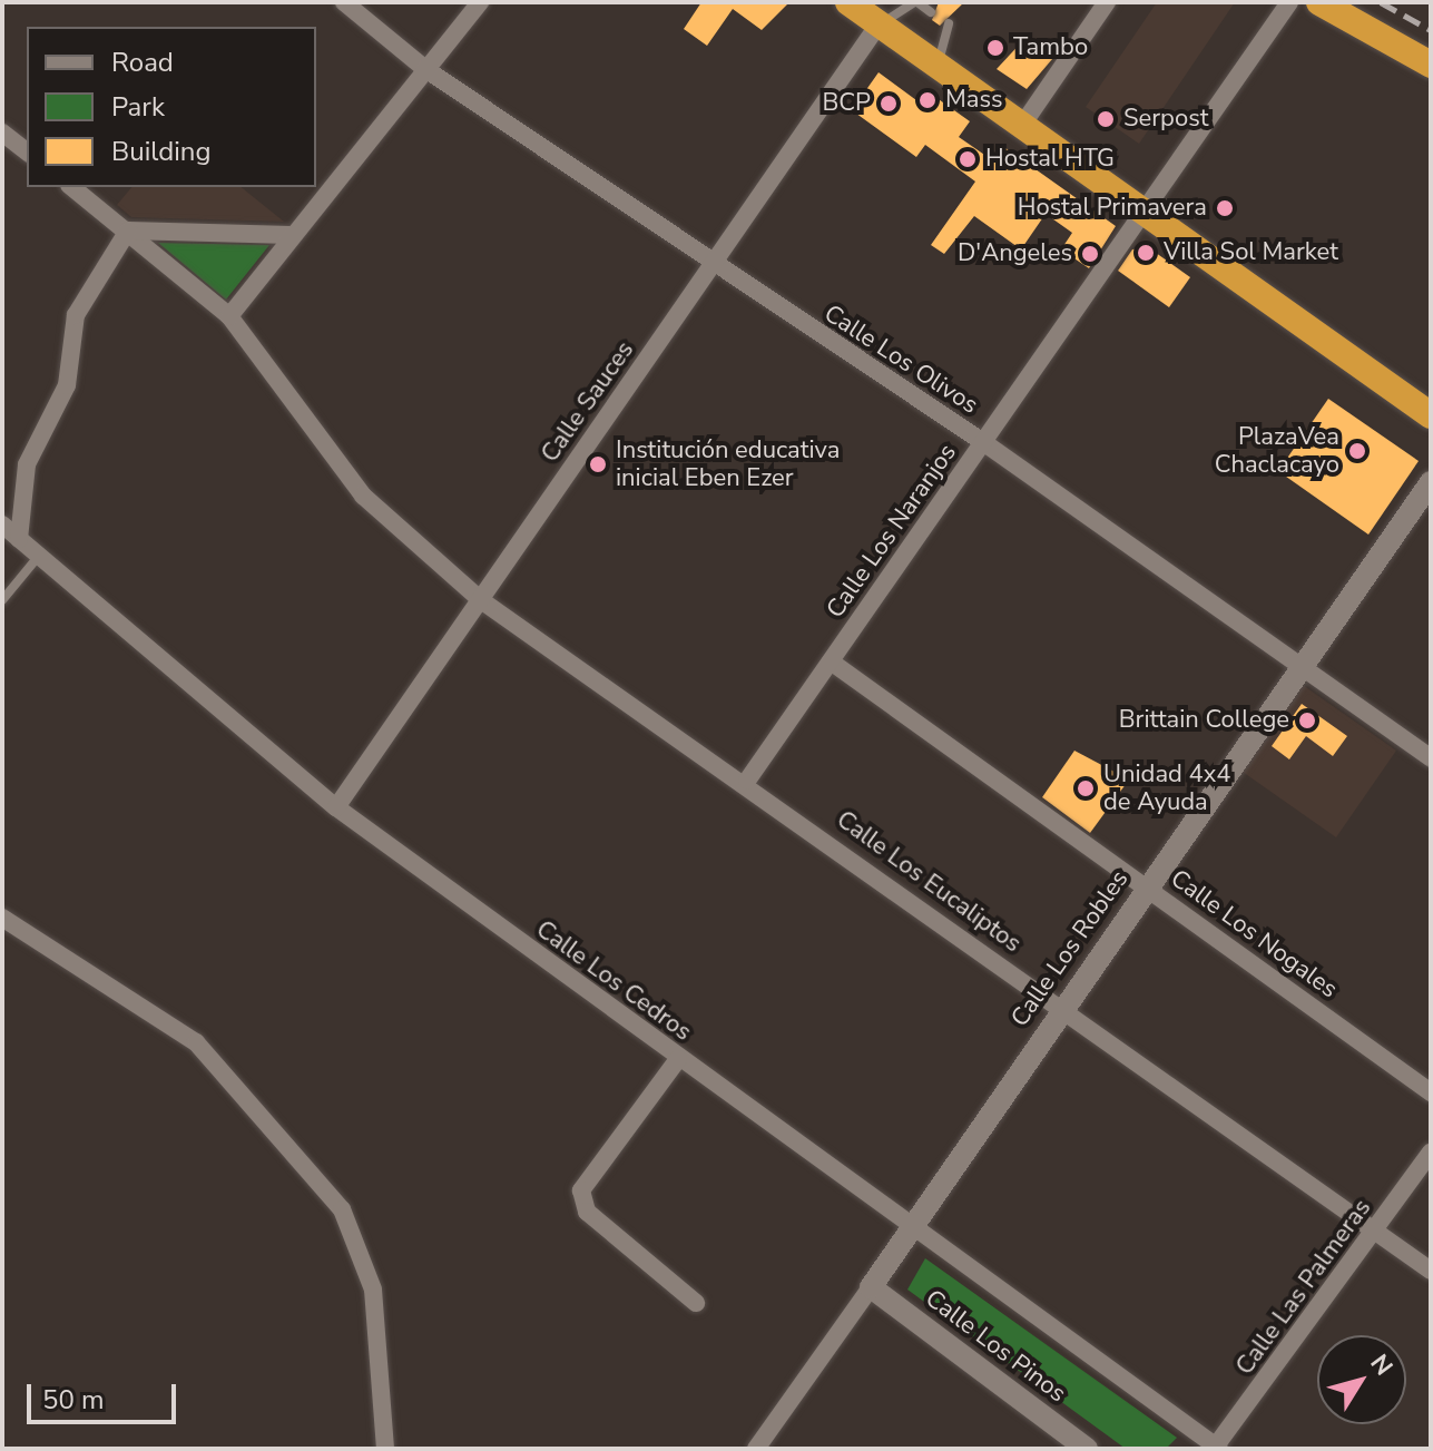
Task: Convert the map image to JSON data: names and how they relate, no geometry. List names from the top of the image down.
{
  "streets": {
    "street": [
      "Calle Los Olivos",
      "Calle Sauces",
      "Calle Los Naranjos",
      "Calle Los Eucaliptos",
      "Calle Los Nogales",
      "Calle Los Robles",
      "Calle Los Cedros",
      "Calle Las Palmeras",
      "Calle Los Pinos"
    ]
  },
  "crossings": [
    ["Calle Los Olivos", "Calle Sauces"],
    ["Calle Los Olivos", "Calle Los Naranjos"],
    ["Calle Los Olivos", "Calle Los Robles"],
    ["Calle Sauces", "Calle Los Eucaliptos"],
    ["Calle Sauces", "Calle Los Cedros"],
    ["Calle Los Naranjos", "Calle Los Eucaliptos"],
    ["Calle Los Naranjos", "Calle Los Nogales"],
    ["Calle Los Eucaliptos", "Calle Los Robles"],
    ["Calle Los Eucaliptos", "Calle Las Palmeras"],
    ["Calle Los Nogales", "Calle Los Robles"],
    ["Calle Los Robles", "Calle Los Cedros"],
    ["Calle Los Robles", "Calle Los Pinos"],
    ["Calle Los Cedros", "Calle Las Palmeras"]
  ],
  "places": [
    "Tambo",
    "Mass",
    "BCP",
    "Serpost",
    "Hostal HTG",
    "Hostal Primavera",
    "Villa Sol Market",
    "D'Angeles",
    "PlazaVea Chaclacayo",
    "Institución educativa inicial Eben Ezer",
    "Brittain College",
    "Unidad 4x4 de Ayuda"
  ],
  "legend": ["Road", "Park", "Building"],
  "scale_bar": "50 m",
  "north": "top right"
}
